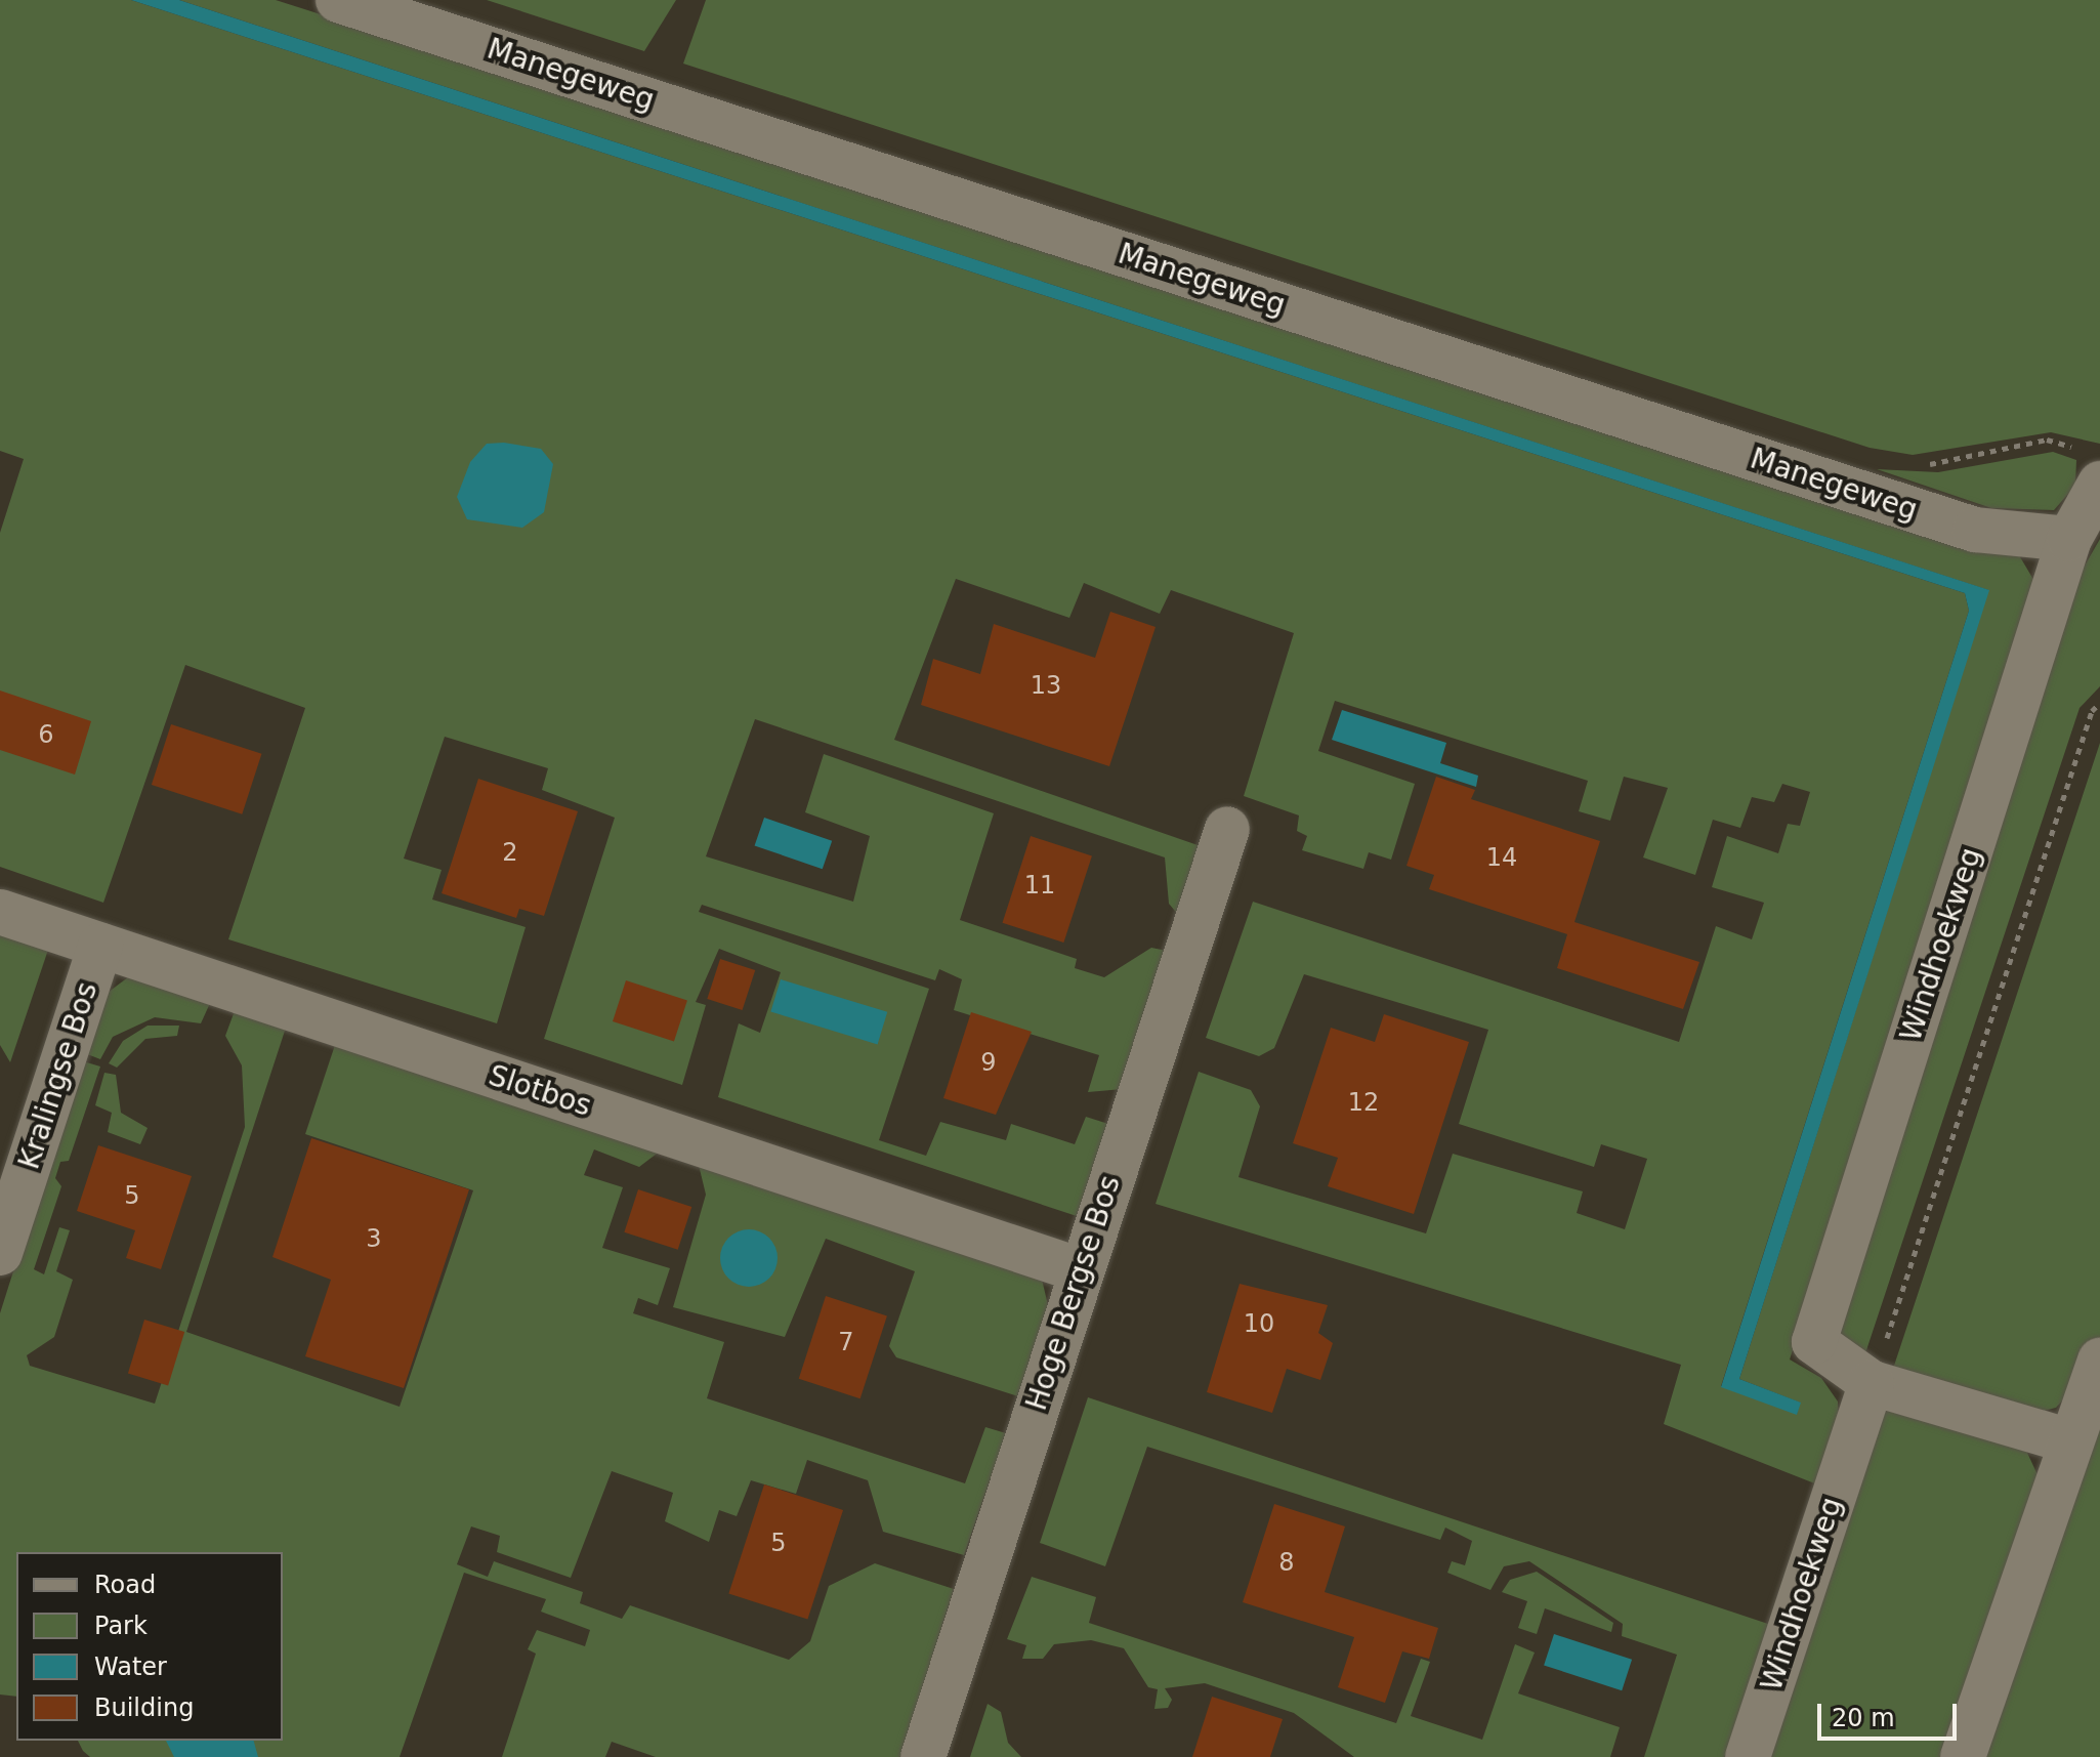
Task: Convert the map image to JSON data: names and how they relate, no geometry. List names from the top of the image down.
{
  "streets": {
    "street": [
      "Manegeweg",
      "Windhoekweg",
      "Kralingse Bos",
      "Slotbos",
      "Hoge Bergse Bos"
    ]
  },
  "crossings": [
    ["Manegeweg", "Windhoekweg"],
    ["Kralingse Bos", "Slotbos"],
    ["Slotbos", "Hoge Bergse Bos"]
  ],
  "house_numbers": [
    "13",
    "6",
    "2",
    "14",
    "11",
    "9",
    "12",
    "5",
    "3",
    "10",
    "7",
    "5",
    "8"
  ],
  "legend": [
    "Road",
    "Park",
    "Water",
    "Building"
  ],
  "scale_bar": "20 m"
}
